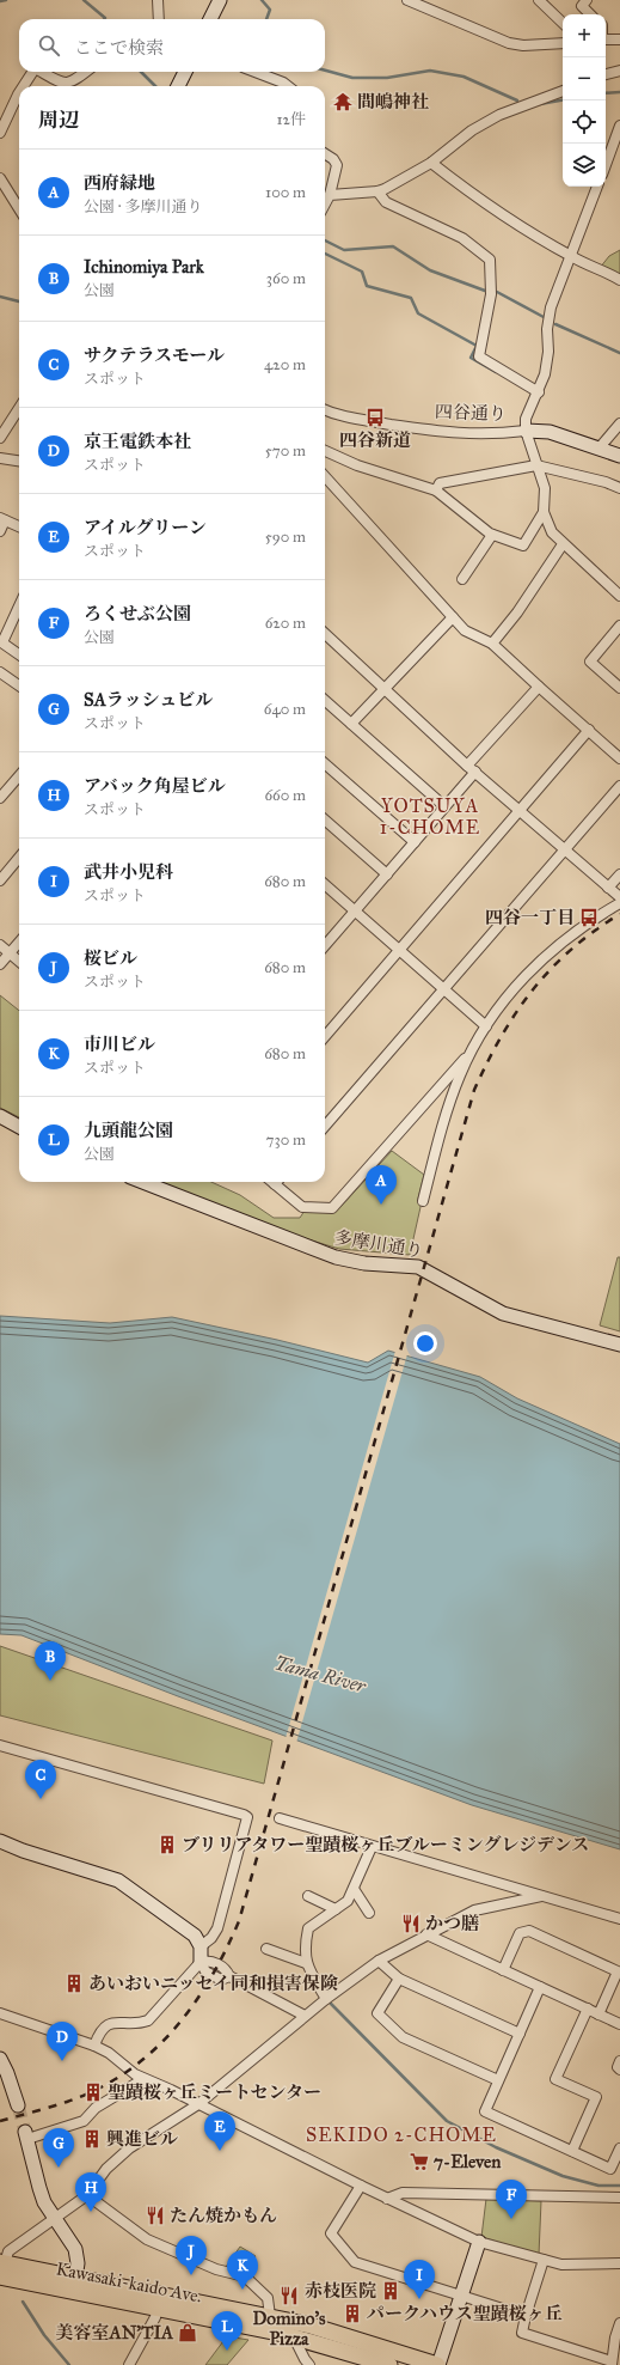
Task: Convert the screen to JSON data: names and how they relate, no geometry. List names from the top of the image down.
{
  "streets": {
    "main road": ["Kawasaki-kaido Ave."],
    "street": ["四谷通り", "多摩川通り"]
  },
  "districts": ["YOTSUYA 1-CHOME", "SEKIDO 2-CHOME"],
  "water": ["Tama River"],
  "places": {
    "temple": ["間嶋神社"],
    "bus stop": ["四谷新道", "四谷一丁目"],
    "building": [
      "ブリリアタワー聖蹟桜ヶ丘ブルーミングレジデンス",
      "あいおいニッセイ同和損害保険",
      "聖蹟桜ヶ丘ミートセンター",
      "興進ビル",
      "赤枝医院",
      "パークハウス聖蹟桜ヶ丘"
    ],
    "restaurant": ["かつ膳", "たん焼かもん", "Domino's Pizza"],
    "supermarket": ["7-Eleven"],
    "shop": ["美容室AN'TIA"]
  },
  "page": {
    "map_buttons": ["+", "−"],
    "search": "ここで検索",
    "heading": ["周辺", "12件"],
    "list": [
      {
        "mark": "A",
        "name": "西府緑地",
        "note": "公園 · 多摩川通り",
        "value": "100 m"
      },
      {
        "mark": "B",
        "name": "Ichinomiya Park",
        "note": "公園",
        "value": "360 m"
      },
      {
        "mark": "C",
        "name": "サクテラスモール",
        "note": "スポット",
        "value": "420 m"
      },
      {
        "mark": "D",
        "name": "京王電鉄本社",
        "note": "スポット",
        "value": "570 m"
      },
      {
        "mark": "E",
        "name": "アイルグリーン",
        "note": "スポット",
        "value": "590 m"
      },
      {
        "mark": "F",
        "name": "ろくせぶ公園",
        "note": "公園",
        "value": "620 m"
      },
      {
        "mark": "G",
        "name": "SAラッシュビル",
        "note": "スポット",
        "value": "640 m"
      },
      {
        "mark": "H",
        "name": "アバック角屋ビル",
        "note": "スポット",
        "value": "660 m"
      },
      {
        "mark": "I",
        "name": "武井小児科",
        "note": "スポット",
        "value": "680 m"
      },
      {
        "mark": "J",
        "name": "桜ビル",
        "note": "スポット",
        "value": "680 m"
      },
      {
        "mark": "K",
        "name": "市川ビル",
        "note": "スポット",
        "value": "680 m"
      },
      {
        "mark": "L",
        "name": "九頭龍公園",
        "note": "公園",
        "value": "730 m"
      }
    ],
    "pins": [
      "A",
      "B",
      "C",
      "D",
      "E",
      "G",
      "H",
      "F",
      "J",
      "K",
      "I",
      "L"
    ]
  }
}
